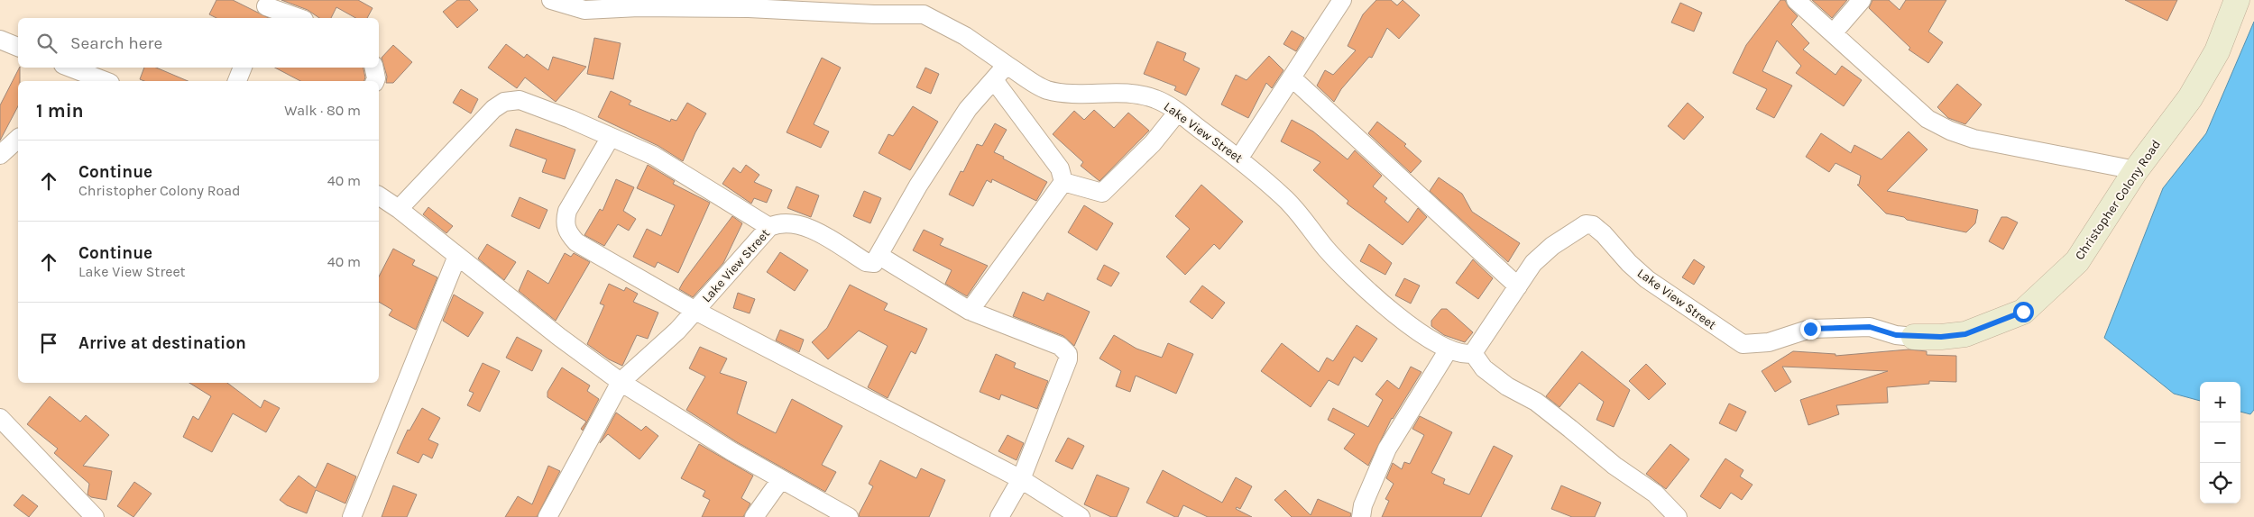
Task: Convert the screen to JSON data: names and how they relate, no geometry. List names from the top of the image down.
{
  "streets": {
    "street": ["Lake View Street", "Christopher Colony Road"]
  },
  "crossings": [
    ["Lake View Street", "Christopher Colony Road"]
  ],
  "page": {
    "search": "Search here",
    "heading": ["1 min", "Walk · 80 m"],
    "list": [
      ["Continue", "Christopher Colony Road", "40 m"],
      ["Continue", "Lake View Street", "40 m"],
      "Arrive at destination"
    ],
    "map_buttons": ["+", "−"]
  }
}
